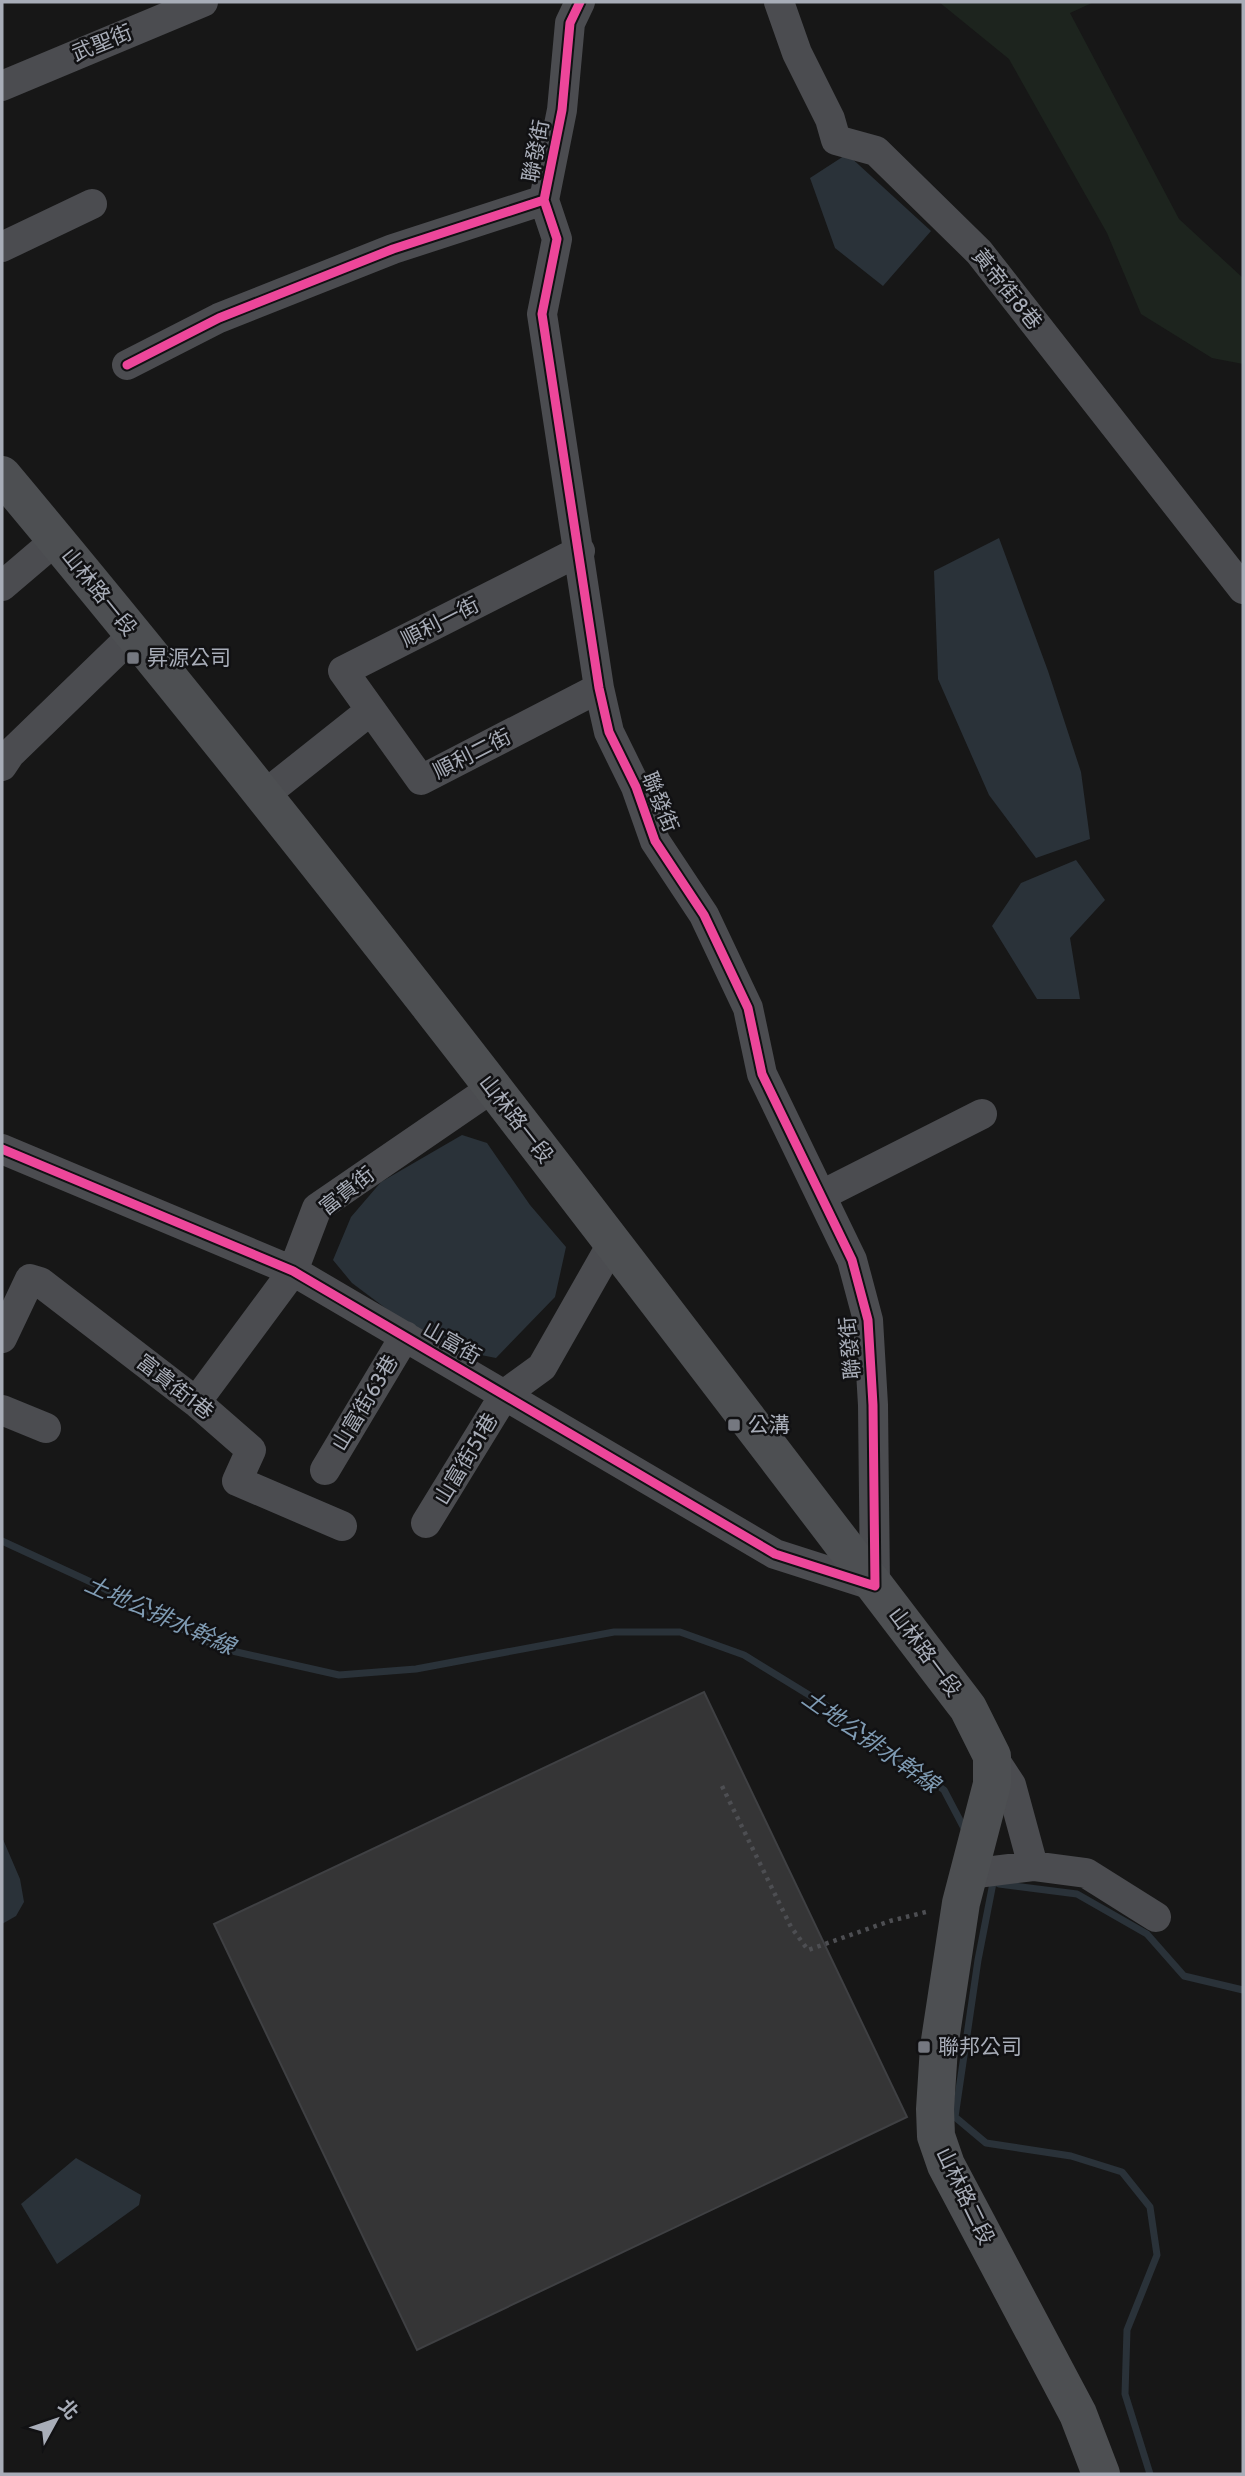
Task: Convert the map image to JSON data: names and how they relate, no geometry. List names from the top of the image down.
{
  "streets": {
    "main road": ["山林路一段", "山林路二段"],
    "street": [
      "武聖街",
      "聯發街",
      "黃帝街8巷",
      "順利一街",
      "順利二街",
      "富貴街",
      "山富街",
      "富貴街1巷",
      "山富街63巷",
      "山富街51巷"
    ]
  },
  "crossings": [
    ["聯發街", "山林路一段"],
    ["聯發街", "順利一街"],
    ["聯發街", "順利二街"],
    ["聯發街", "山富街"],
    ["山林路一段", "富貴街"],
    ["山林路一段", "山富街"],
    ["山林路一段", "山林路二段"],
    ["順利一街", "順利二街"],
    ["富貴街", "山富街"],
    ["富貴街", "富貴街1巷"],
    ["山富街", "山富街63巷"],
    ["山富街", "山富街51巷"]
  ],
  "water": ["土地公排水幹線"],
  "places": {
    "transit": ["昇源公司", "公溝", "聯邦公司"]
  },
  "north": "top right"
}
